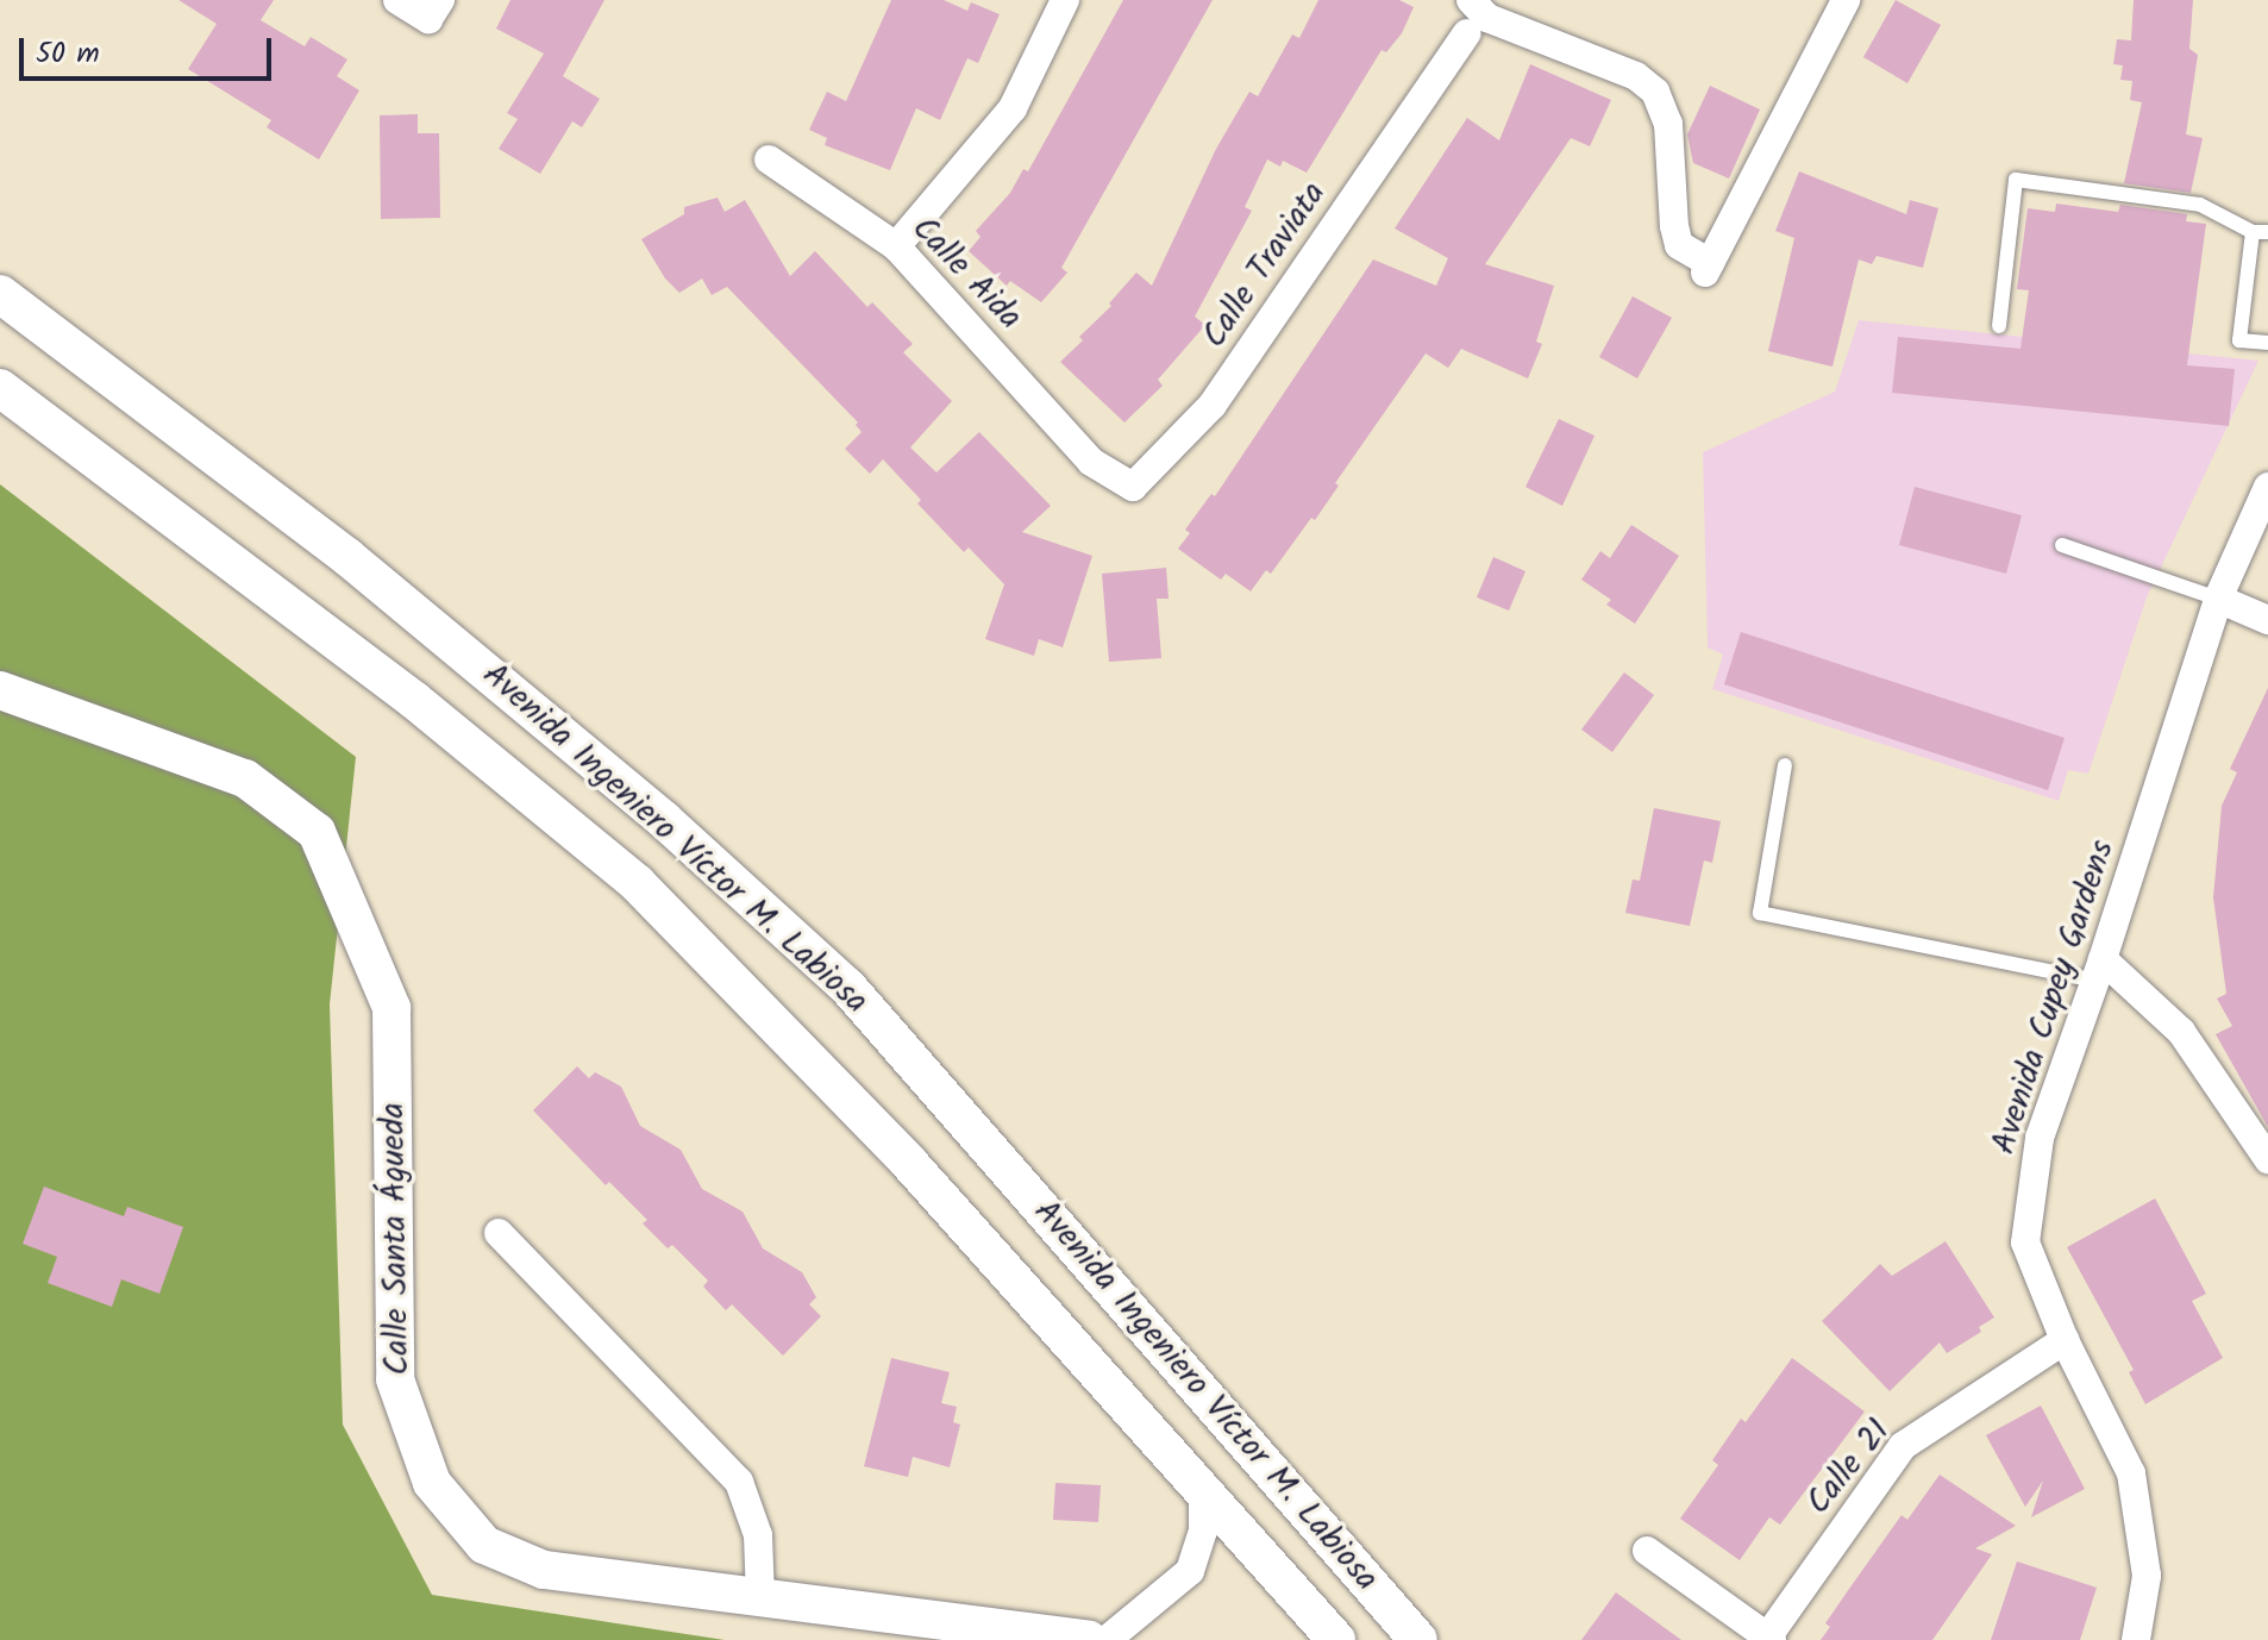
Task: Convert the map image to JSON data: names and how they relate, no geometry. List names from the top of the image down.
{
  "streets": {
    "main road": ["Avenida Ingeniero Víctor M. Labiosa", "Calle Santa Águeda"],
    "street": [
      "Calle Traviata",
      "Calle Aida",
      "Avenida Cupey Gardens",
      "Calle 21"
    ]
  },
  "crossings": [
    ["Calle Traviata", "Calle Aida"],
    ["Avenida Cupey Gardens", "Calle 21"]
  ],
  "scale_bar": "50 m"
}
